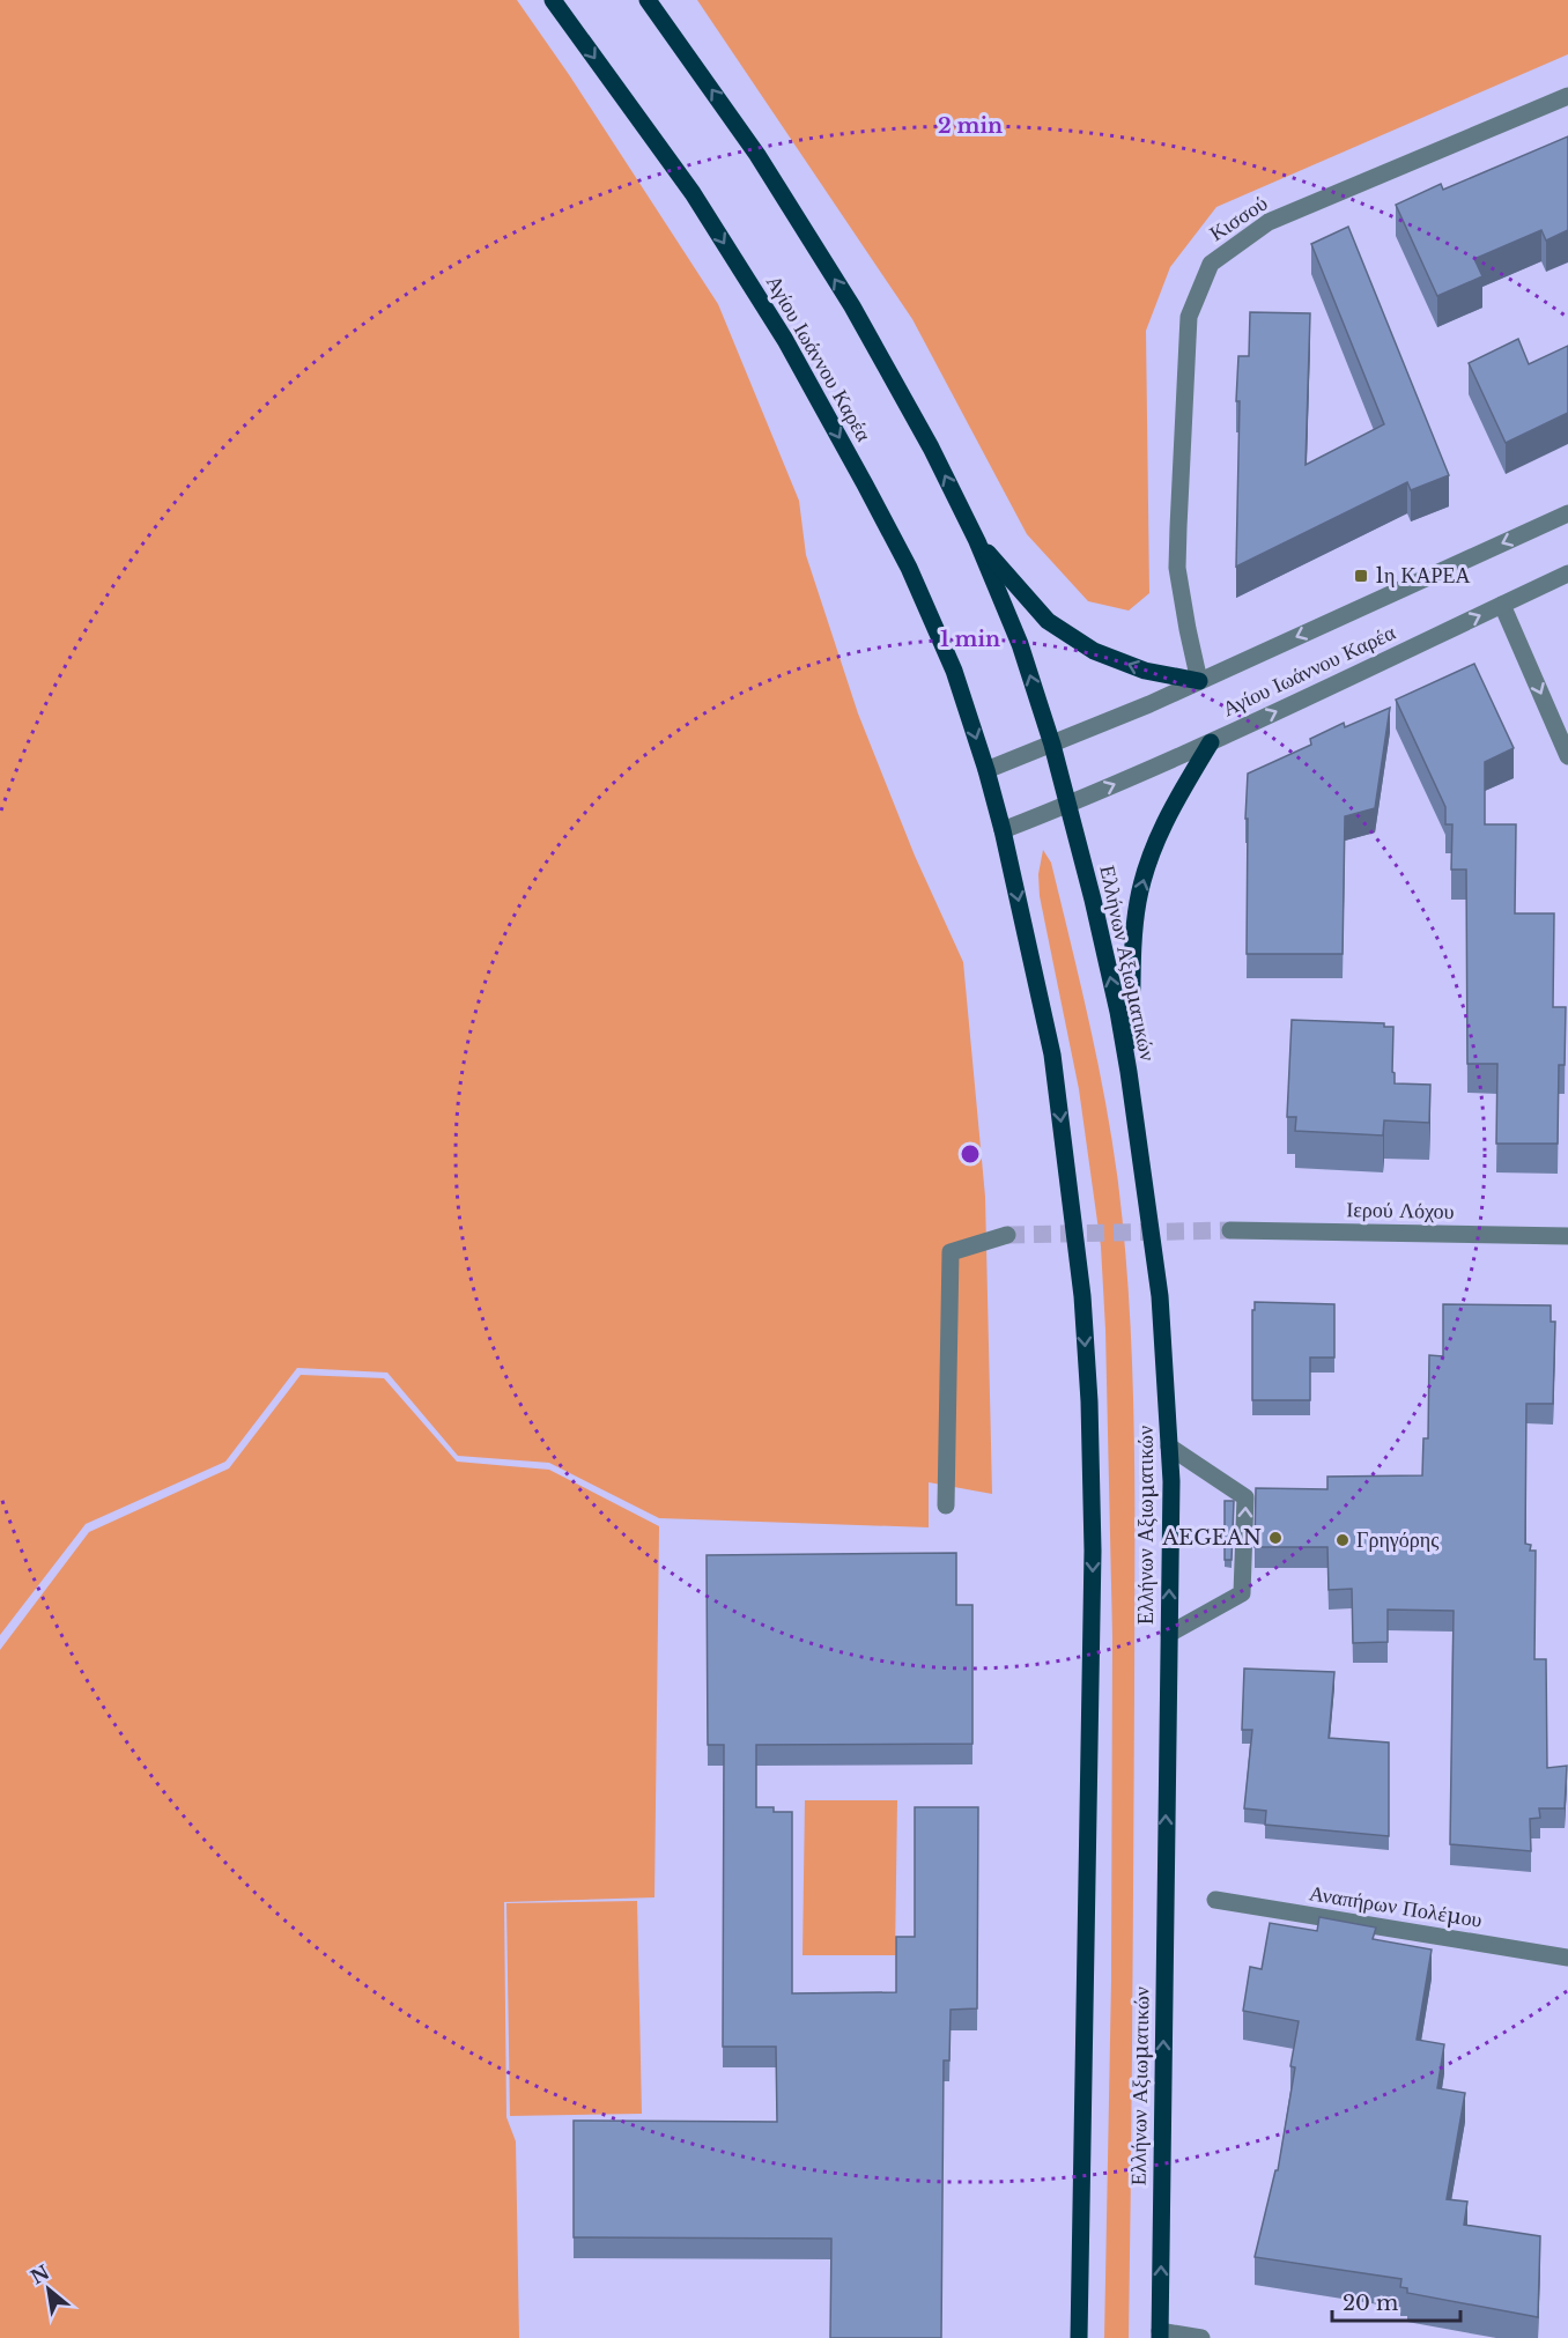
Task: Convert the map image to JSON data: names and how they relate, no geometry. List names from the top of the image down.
{
  "streets": {
    "main road": ["Αγίου Ιωάννου Καρέα", "Ελλήνων Αξιωματικών"],
    "street": ["Κισσού", "Ιερού Λόχου", "Αναπήρων Πολέμου"]
  },
  "crossings": [
    ["Κισσού", "Αγίου Ιωάννου Καρέα"],
    ["Αγίου Ιωάννου Καρέα", "Ελλήνων Αξιωματικών"]
  ],
  "places": {
    "transit": ["1η ΚΑΡΕΑ"],
    "other": ["AEGEAN", "Γρηγόρης"]
  },
  "scale_bar": "20 m",
  "north": "top left",
  "rings": ["2 min", "1 min"]
}
